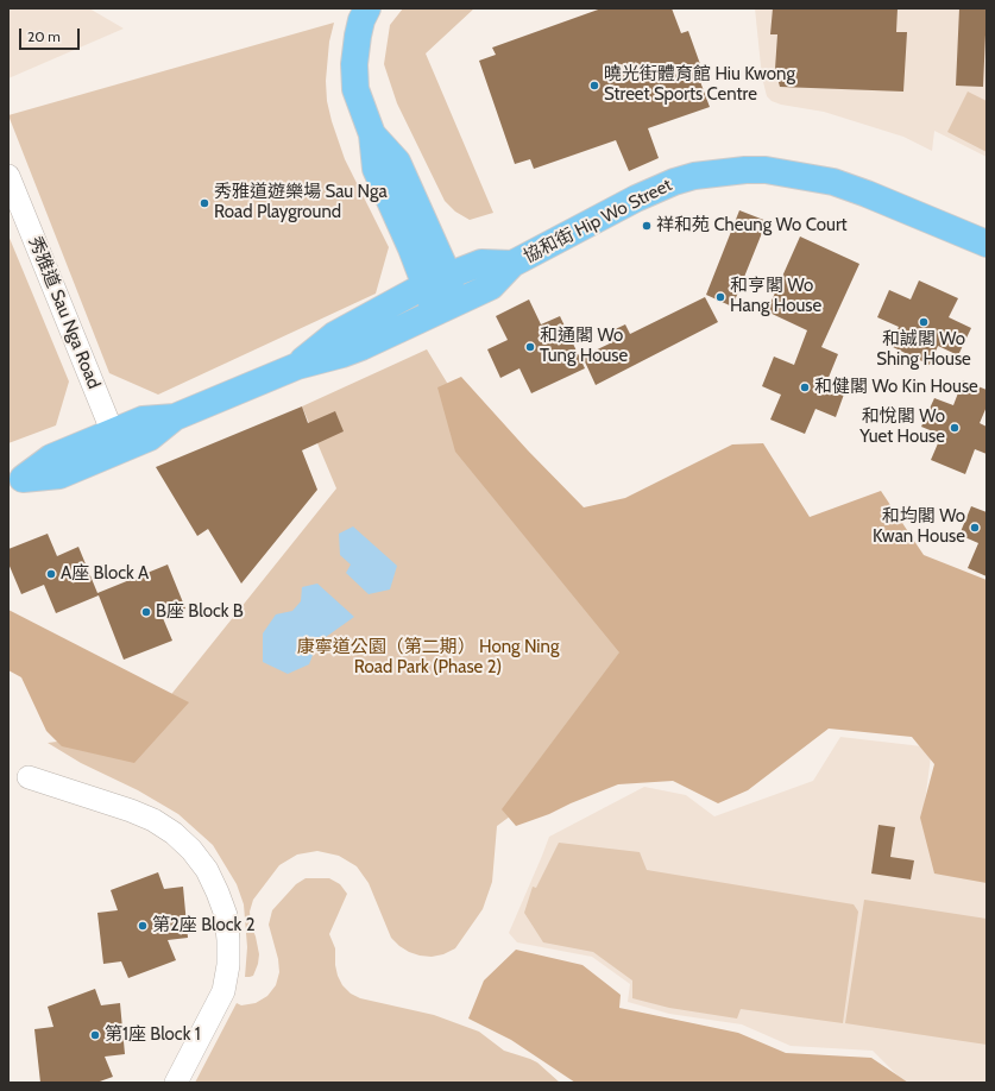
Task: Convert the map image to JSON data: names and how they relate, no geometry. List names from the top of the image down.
{
  "streets": {
    "main road": ["協和街 Hip Wo Street"],
    "street": ["秀雅道 Sau Nga Road"]
  },
  "crossings": [
    ["協和街 Hip Wo Street", "秀雅道 Sau Nga Road"]
  ],
  "parks": ["康寧道公園（第二期） Hong Ning Road Park (Phase 2)"],
  "places": [
    "曉光街體育館 Hiu Kwong Street Sports Centre",
    "秀雅道遊樂場 Sau Nga Road Playground",
    "祥和苑 Cheung Wo Court",
    "和亨閣 Wo Hang House",
    "和誠閣 Wo Shing House",
    "和通閣 Wo Tung House",
    "和健閣 Wo Kin House",
    "和悅閣 Wo Yuet House",
    "和均閣 Wo Kwan House",
    "A座 Block A",
    "B座 Block B",
    "第2座 Block 2",
    "第1座 Block 1"
  ],
  "scale_bar": "20 m"
}
